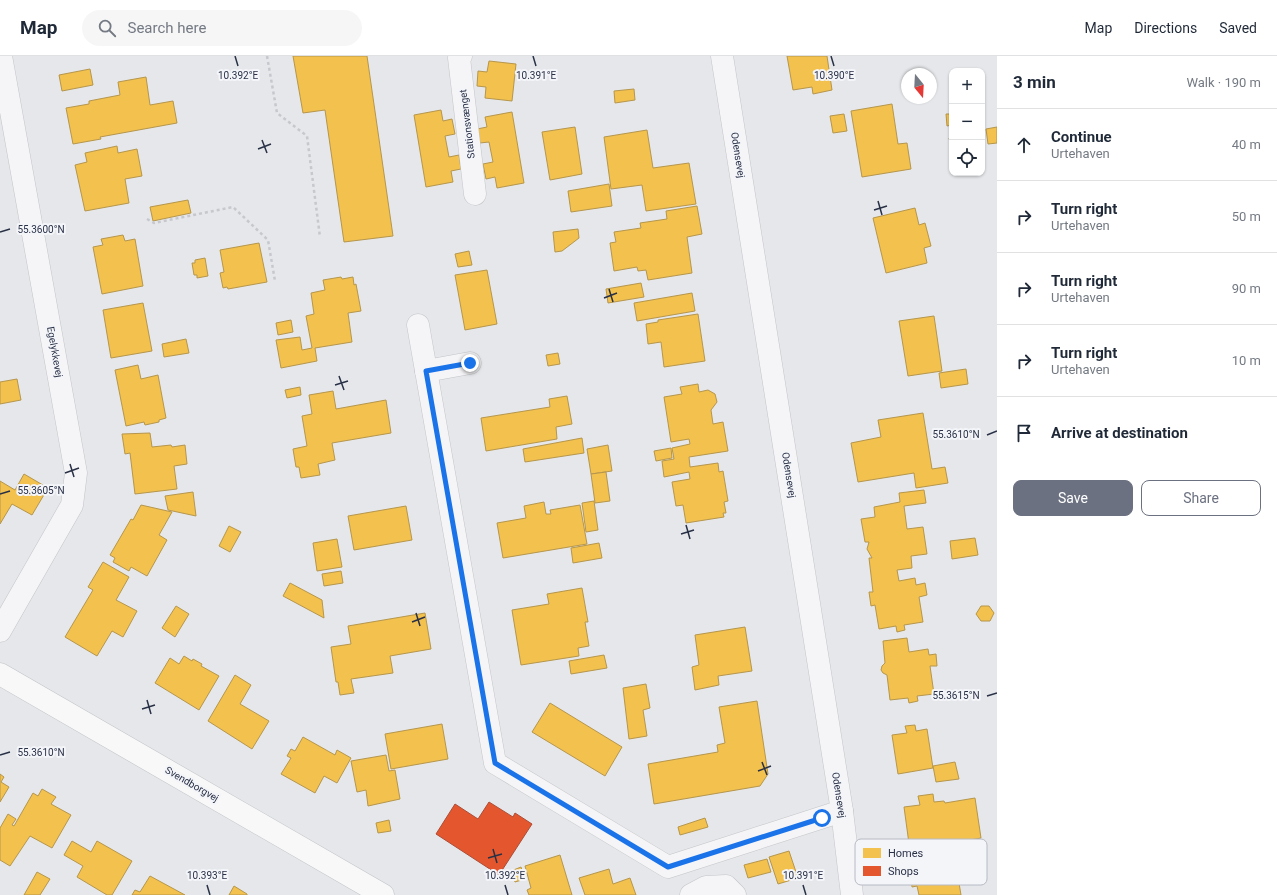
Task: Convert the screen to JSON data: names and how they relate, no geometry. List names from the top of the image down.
{
  "streets": {
    "main road": ["Svendborgvej"],
    "street": ["Stationsvænget", "Odensevej", "Egelykkevej"]
  },
  "legend": ["Homes", "Shops"],
  "north": "bottom",
  "page": {
    "header": "Map",
    "search": "Search here",
    "nav": ["Map", "Directions", "Saved"],
    "heading": ["3 min", "Walk · 190 m"],
    "map_buttons": ["+", "−"],
    "list": [
      ["Continue", "Urtehaven", "40 m"],
      ["Turn right", "Urtehaven", "50 m"],
      ["Turn right", "Urtehaven", "90 m"],
      ["Turn right", "Urtehaven", "10 m"],
      "Arrive at destination"
    ],
    "buttons": ["Save", "Share"]
  },
  "coordinates": [
    "10.392°E",
    "10.391°E",
    "10.390°E",
    "55.3600°N",
    "55.3610°N",
    "55.3605°N",
    "55.3615°N",
    "10.393°E"
  ]
}
